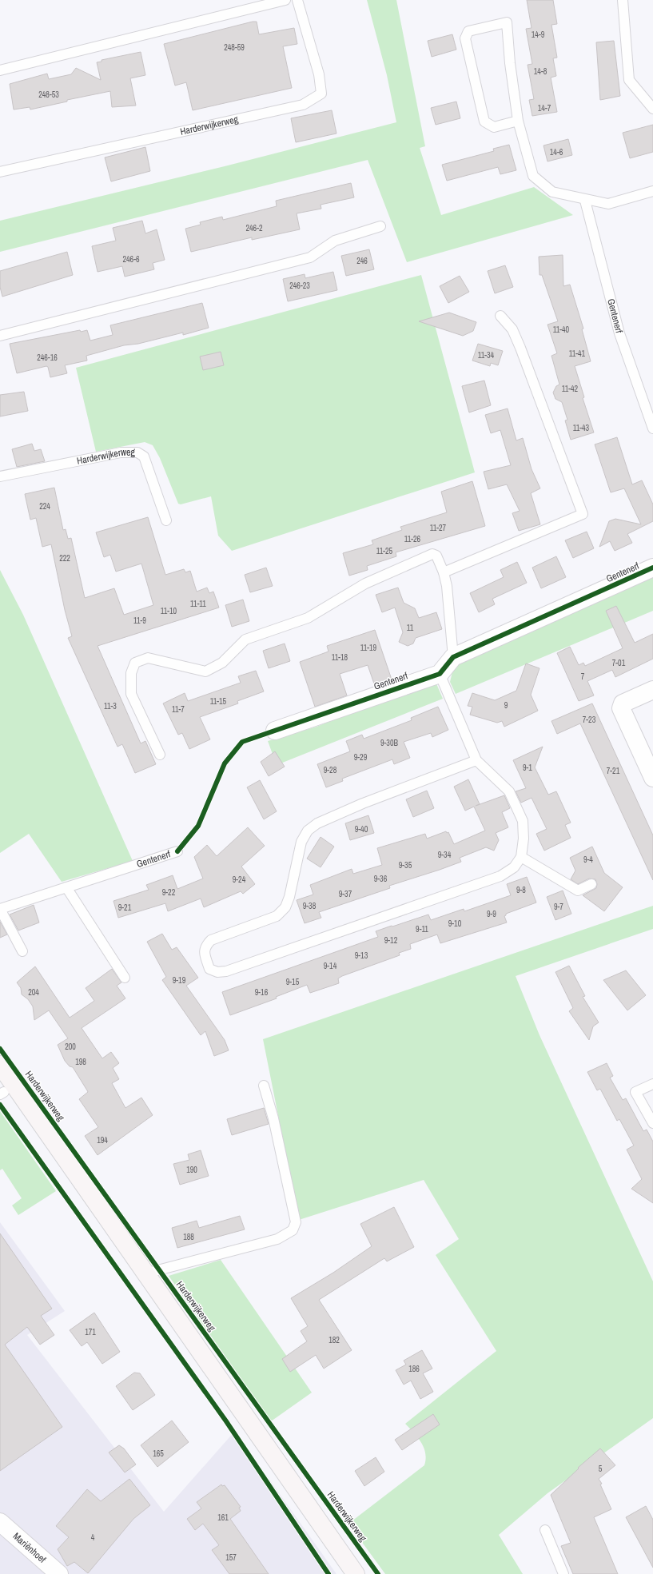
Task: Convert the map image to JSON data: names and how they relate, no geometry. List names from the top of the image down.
{
  "streets": {
    "main road": ["Harderwijkerweg"],
    "street": ["Gentenerf", "Mariënhoef"]
  },
  "house_numbers": [
    "14-9",
    "248-59",
    "14-8",
    "248-53",
    "14-7",
    "14-6",
    "246-2",
    "246-6",
    "246",
    "246-23",
    "11-40",
    "11-41",
    "11-34",
    "246-16",
    "11-42",
    "11-43",
    "224",
    "11-27",
    "11-26",
    "11-25",
    "222",
    "11-11",
    "11-10",
    "11-9",
    "11",
    "11-19",
    "11-18",
    "7-01",
    "7",
    "11-15",
    "9",
    "11-3",
    "11-7",
    "7-23",
    "9-30B",
    "9-29",
    "9-1",
    "9-28",
    "7-21",
    "9-40",
    "9-34",
    "9-4",
    "9-35",
    "9-36",
    "9-24",
    "9-8",
    "9-22",
    "9-37",
    "9-38",
    "9-7",
    "9-21",
    "9-9",
    "9-10",
    "9-11",
    "9-12",
    "9-13",
    "9-14",
    "9-19",
    "9-15",
    "204",
    "9-16",
    "200",
    "198",
    "194",
    "190",
    "188",
    "171",
    "182",
    "186",
    "165",
    "5",
    "161",
    "4",
    "157"
  ]
}
